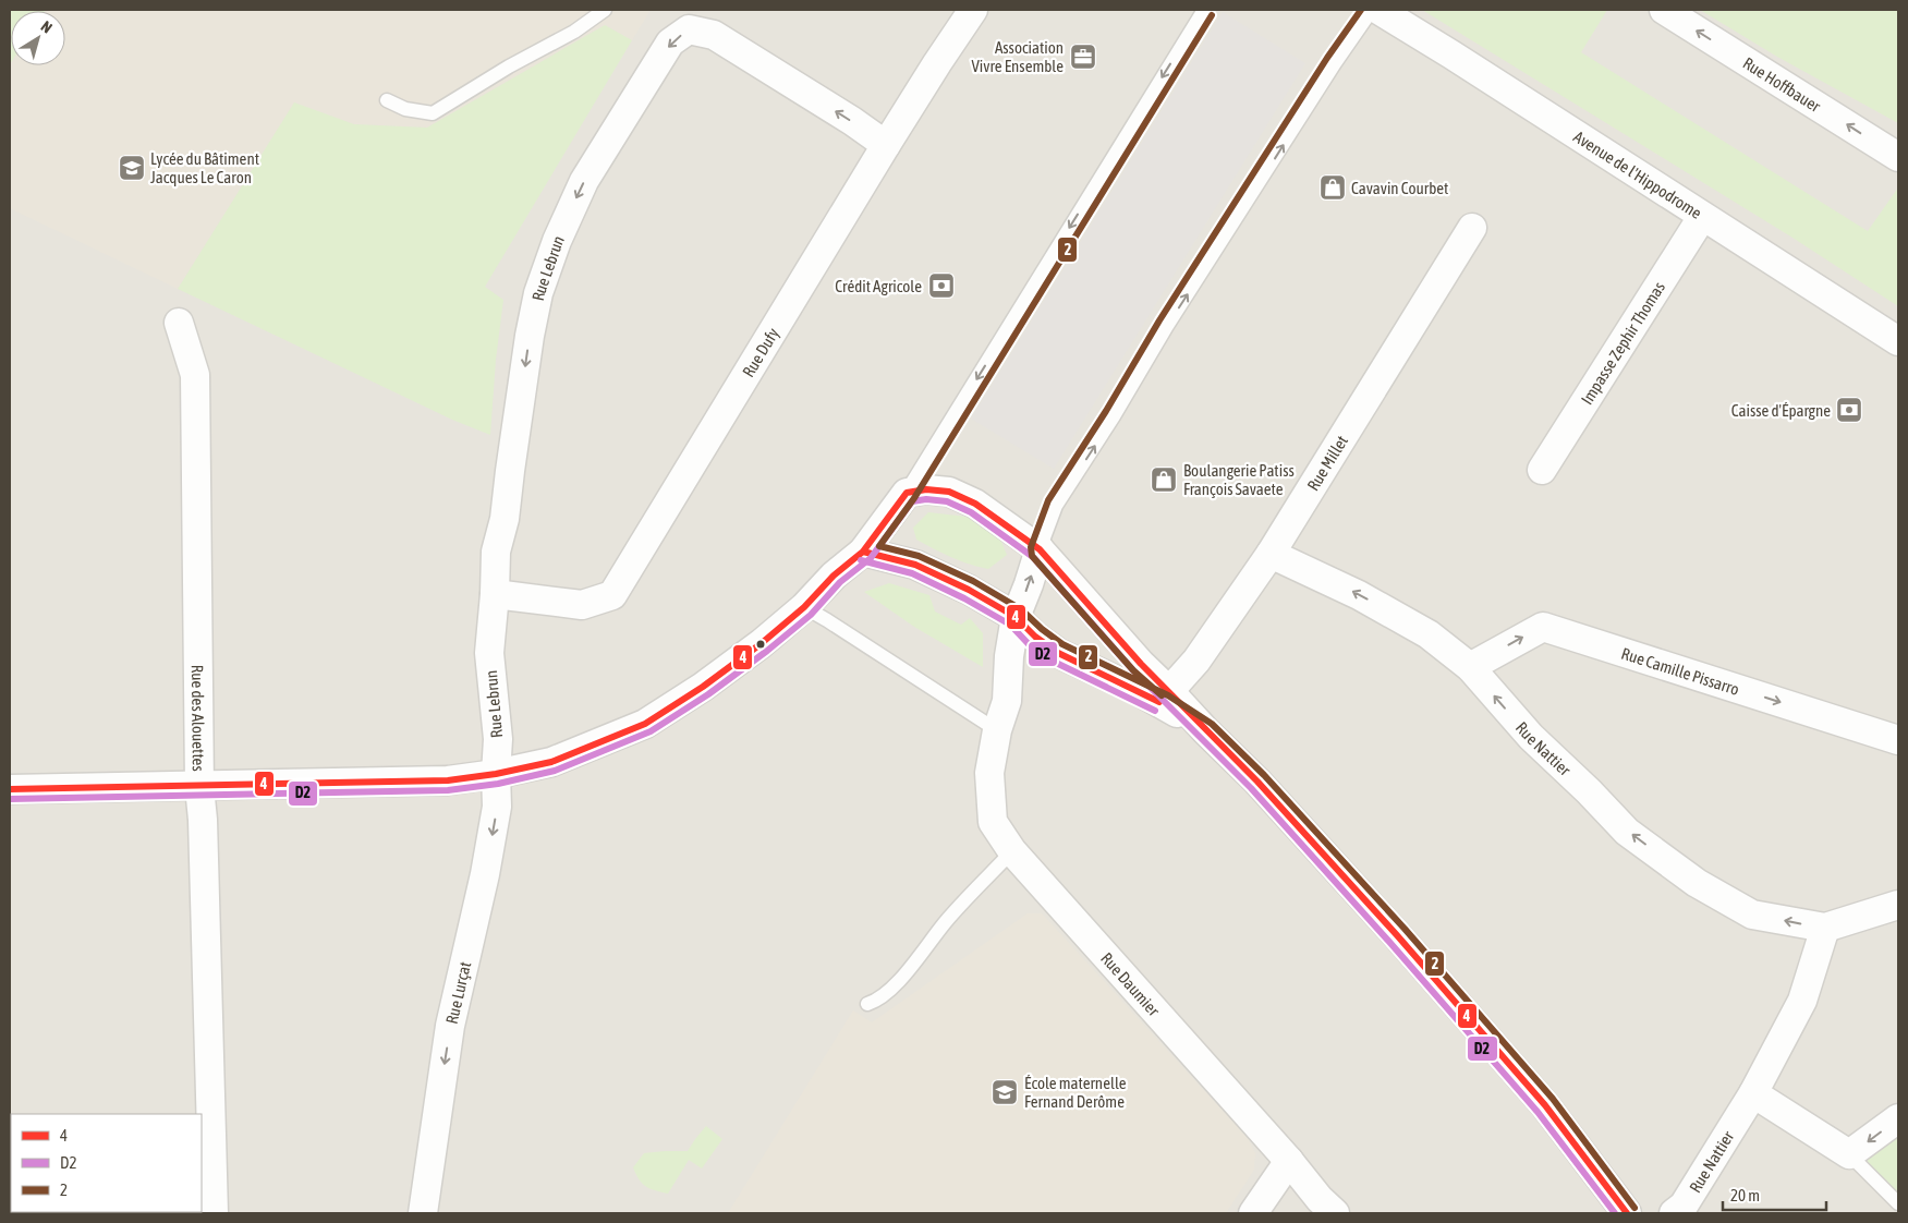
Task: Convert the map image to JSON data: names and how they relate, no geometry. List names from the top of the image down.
{
  "streets": {
    "street": [
      "Rue Hoffbauer",
      "Avenue de l'Hippodrome",
      "Rue Lebrun",
      "Impasse Zephir Thomas",
      "Rue Dufy",
      "Rue Millet",
      "Rue Camille Pissarro",
      "Rue des Alouettes",
      "Rue Nattier",
      "Rue Daumier",
      "Rue Lurçat"
    ]
  },
  "crossings": [
    ["Avenue de l'Hippodrome", "Impasse Zephir Thomas"],
    ["Rue Lebrun", "Rue Dufy"],
    ["Rue Lebrun", "Rue Lurçat"],
    ["Rue Millet", "Rue Nattier"],
    ["Rue Camille Pissarro", "Rue Nattier"]
  ],
  "one_way": ["Rue Hoffbauer", "Rue Camille Pissarro", "Rue Lurçat"],
  "places": {
    "office": ["Association Vivre Ensemble"],
    "school or university": ["Lycée du Bâtiment Jacques Le Caron", "École maternelle Fernand Derôme"],
    "shop": ["Cavavin Courbet", "Boulangerie Patiss François Savaete"],
    "bank": ["Crédit Agricole", "Caisse d'Épargne"]
  },
  "lines": ["transit line 2", "transit line 4", "transit line D2"],
  "legend": ["4", "D2", "2"],
  "scale_bar": "20 m",
  "north": "top right"
}
